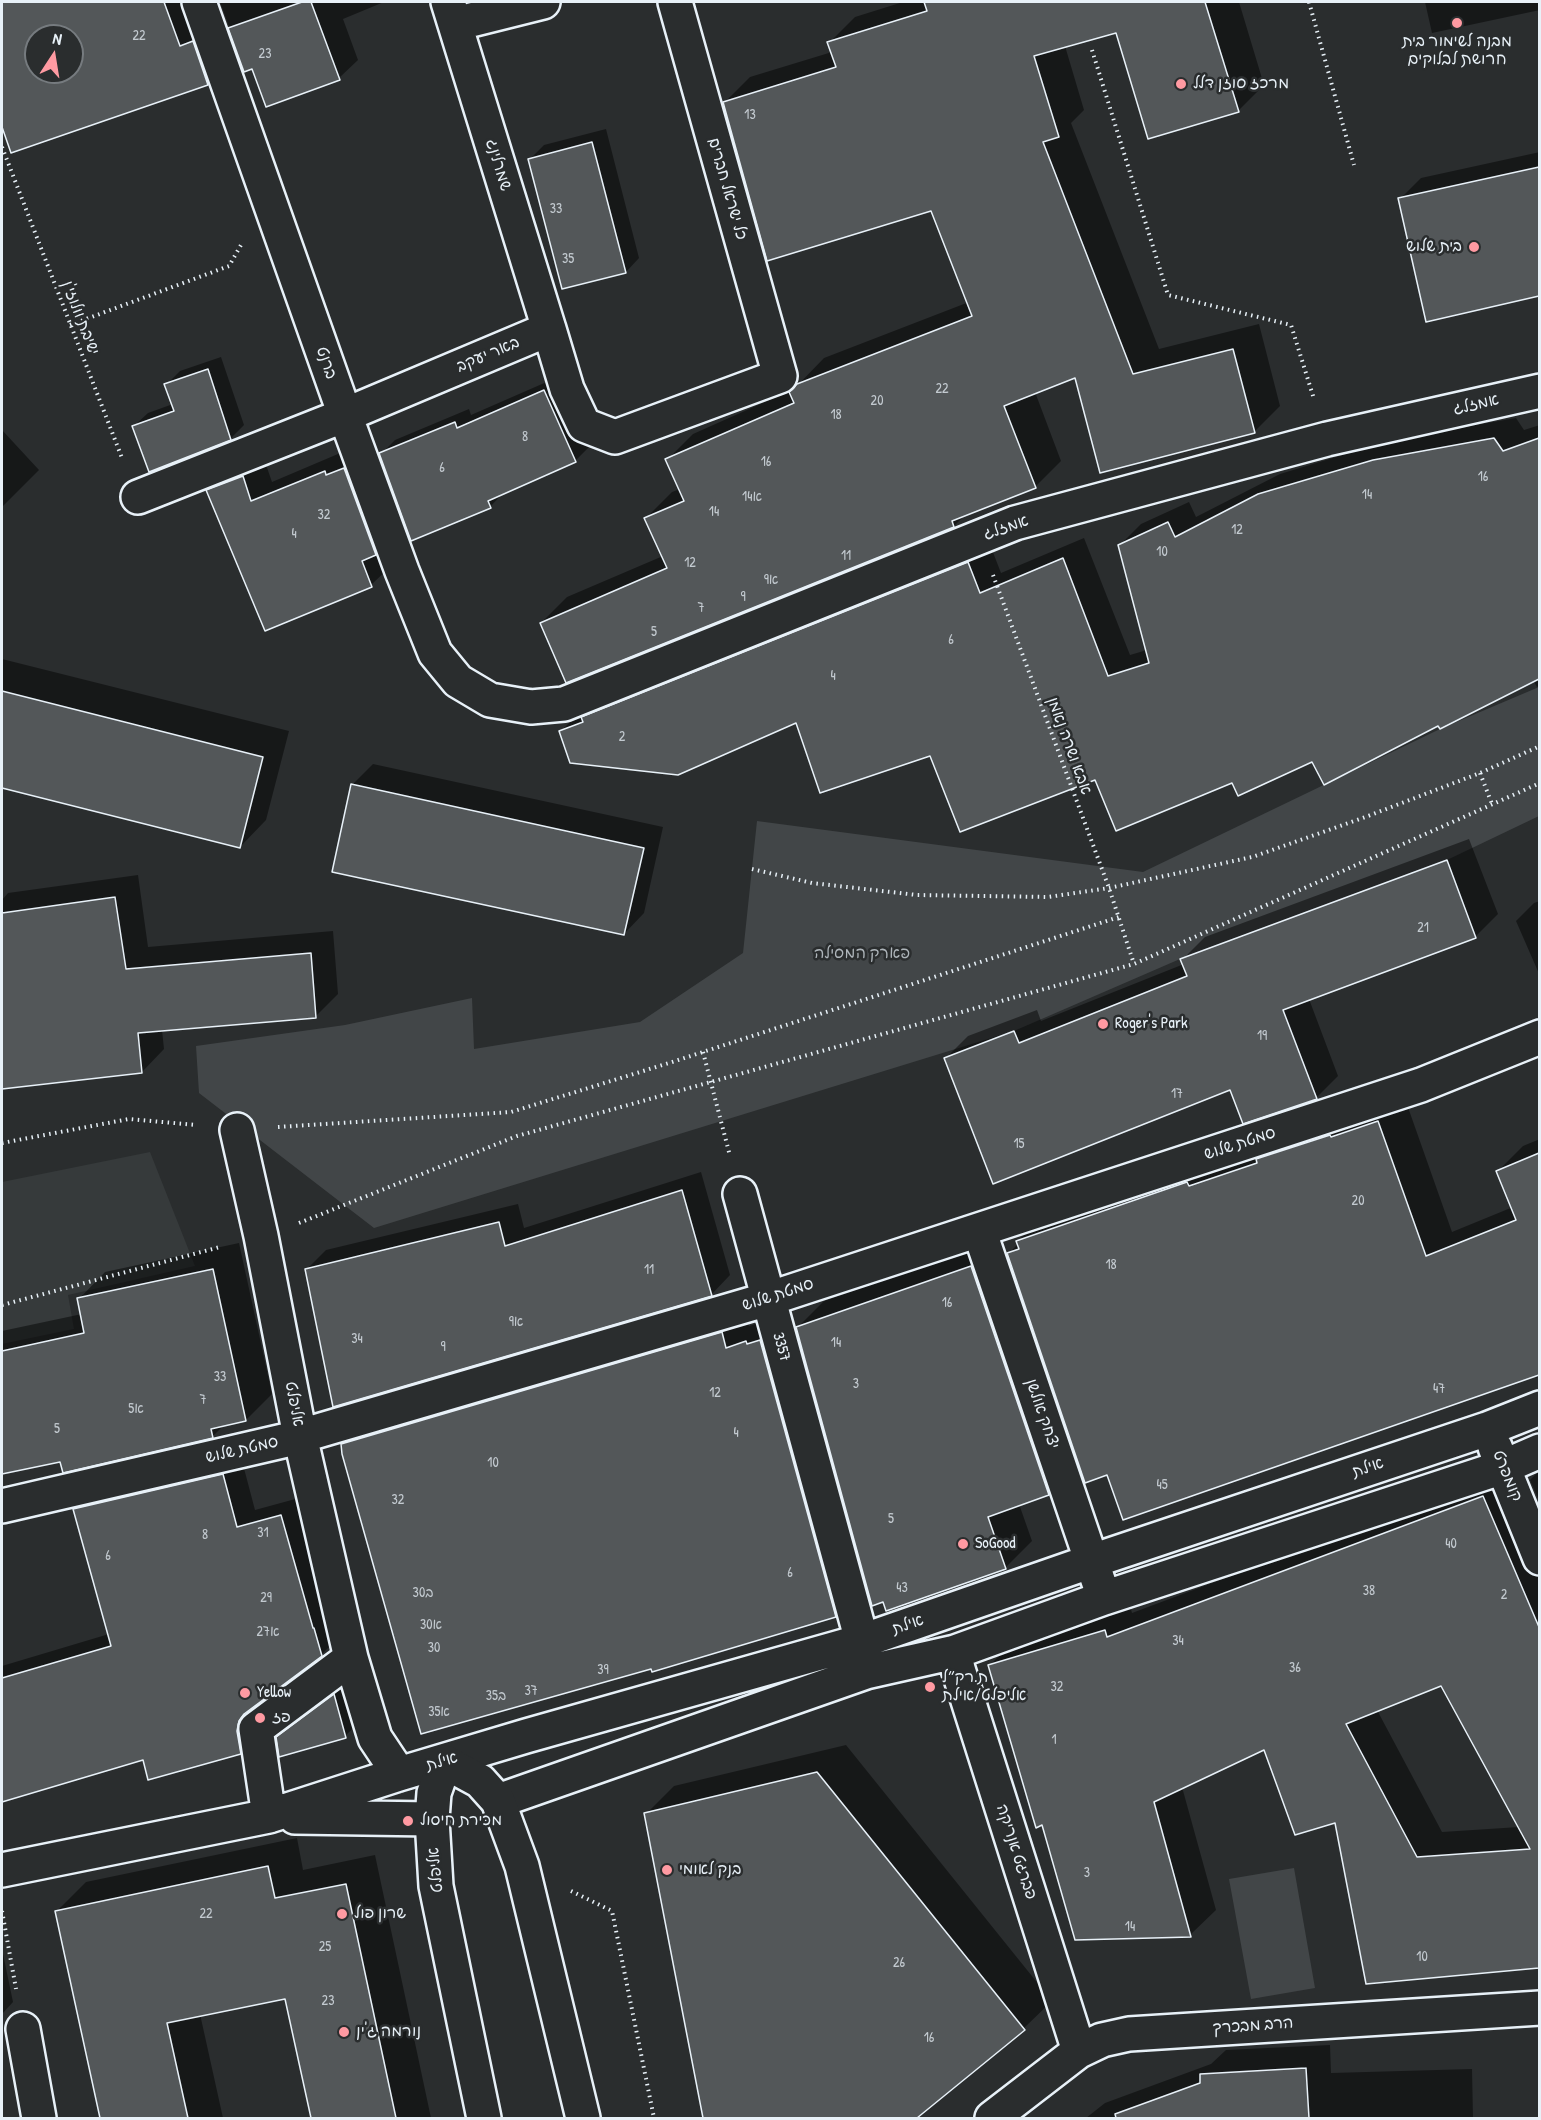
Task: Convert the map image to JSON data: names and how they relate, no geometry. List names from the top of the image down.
{
  "streets": {
    "street": [
      "שמרלינג",
      "כל ישראל חברים",
      "באר יעקב",
      "ברנט",
      "אמזלג",
      "סמטת שלוש",
      "3357",
      "אליפלט",
      "יצחק אולשן",
      "אילת",
      "קומפרט",
      "פברגט אנריקה",
      "הרב מבכרך"
    ],
    "path": ["ישיבת וולוזי'ן", "אבא ושרה נאמן"]
  },
  "crossings": [
    ["שמרלינג", "כל ישראל חברים"],
    ["שמרלינג", "באר יעקב"],
    ["כל ישראל חברים", "באר יעקב"],
    ["ישיבת וולוזי'ן", "באר יעקב"],
    ["באר יעקב", "ברנט"],
    ["ברנט", "אמזלג"],
    ["אמזלג", "אבא ושרה נאמן"],
    ["סמטת שלוש", "3357"],
    ["סמטת שלוש", "אליפלט"],
    ["סמטת שלוש", "יצחק אולשן"],
    ["3357", "אילת"],
    ["אליפלט", "אילת"],
    ["יצחק אולשן", "אילת"],
    ["אילת", "קומפרט"],
    ["פברגט אנריקה", "הרב מבכרך"]
  ],
  "parks": ["פארק המסילה"],
  "places": [
    "מבנה לשימור בית חרושת לבלוקים",
    "מרכז סוזן דלל",
    "בית שלוש",
    "Roger's Park",
    "SoGood",
    "ת.רק״ל אליפלט/אילת",
    "Yellow",
    "פז",
    "מכירת חיסול",
    "בנק לאומי",
    "שרון פול",
    "נורמה ג'ין"
  ],
  "house_numbers": [
    "22",
    "23",
    "13",
    "33",
    "35",
    "22",
    "20",
    "18",
    "8",
    "16",
    "6",
    "16",
    "14",
    "14א",
    "14",
    "32",
    "12",
    "4",
    "10",
    "11",
    "12",
    "9א",
    "9",
    "7",
    "5",
    "6",
    "4",
    "2",
    "21",
    "19",
    "17",
    "15",
    "20",
    "18",
    "11",
    "16",
    "9א",
    "34",
    "14",
    "9",
    "33",
    "3",
    "47",
    "12",
    "7",
    "5א",
    "5",
    "4",
    "10",
    "45",
    "32",
    "5",
    "31",
    "8",
    "40",
    "6",
    "6",
    "43",
    "38",
    "30ב",
    "2",
    "29",
    "30א",
    "27א",
    "34",
    "30",
    "36",
    "39",
    "32",
    "37",
    "35ב",
    "35א",
    "1",
    "3",
    "22",
    "14",
    "25",
    "10",
    "26",
    "23",
    "16"
  ],
  "north": "top"
}
